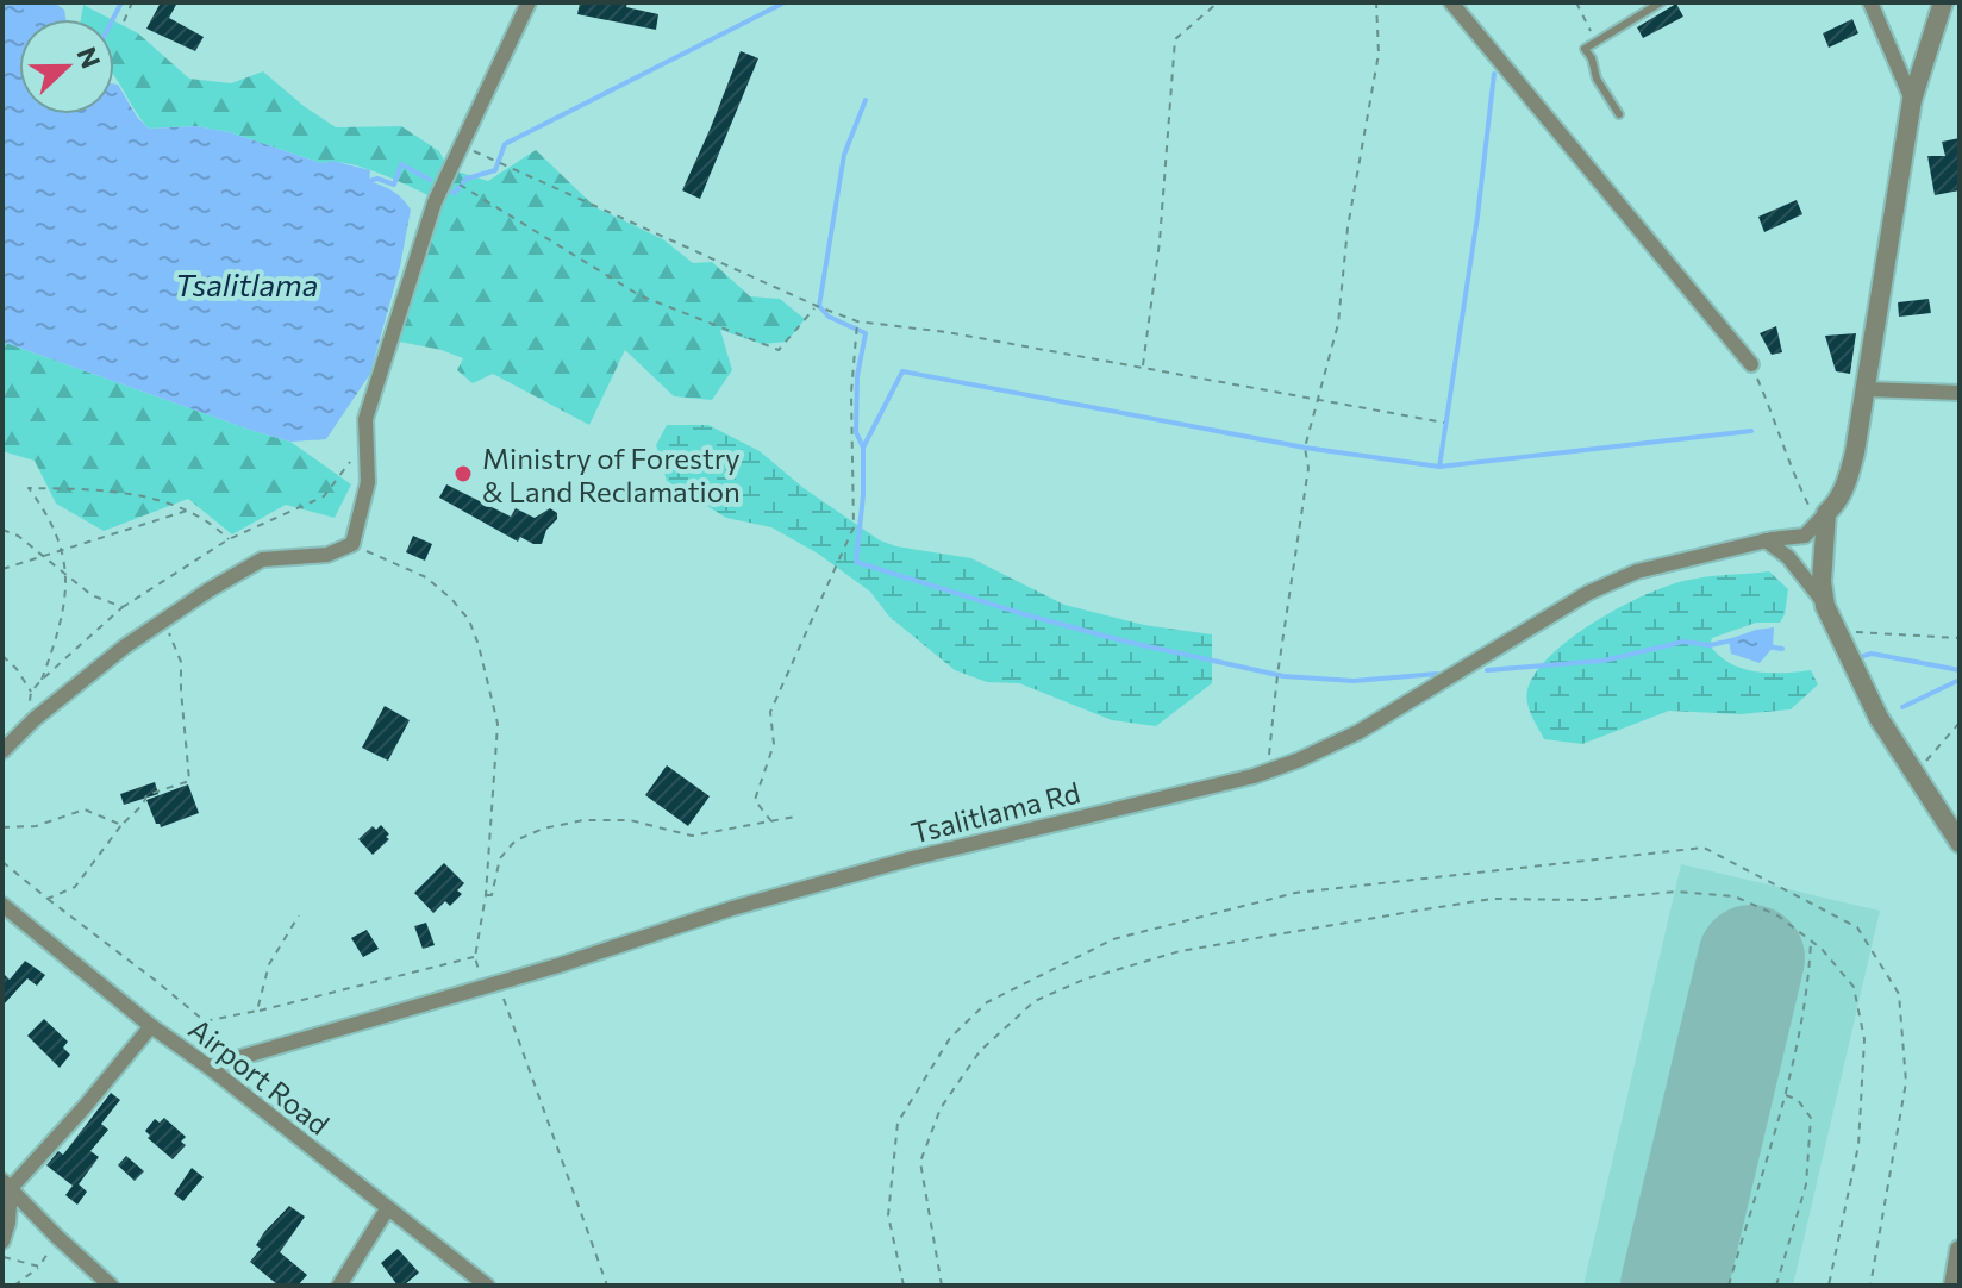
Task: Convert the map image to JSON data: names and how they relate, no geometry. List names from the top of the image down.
{
  "streets": {
    "street": ["Tsalitlama Rd", "Airport Road"]
  },
  "crossings": [
    ["Tsalitlama Rd", "Airport Road"]
  ],
  "water": ["Tsalitlama"],
  "places": ["Ministry of Forestry & Land Reclamation"],
  "north": "right"
}
